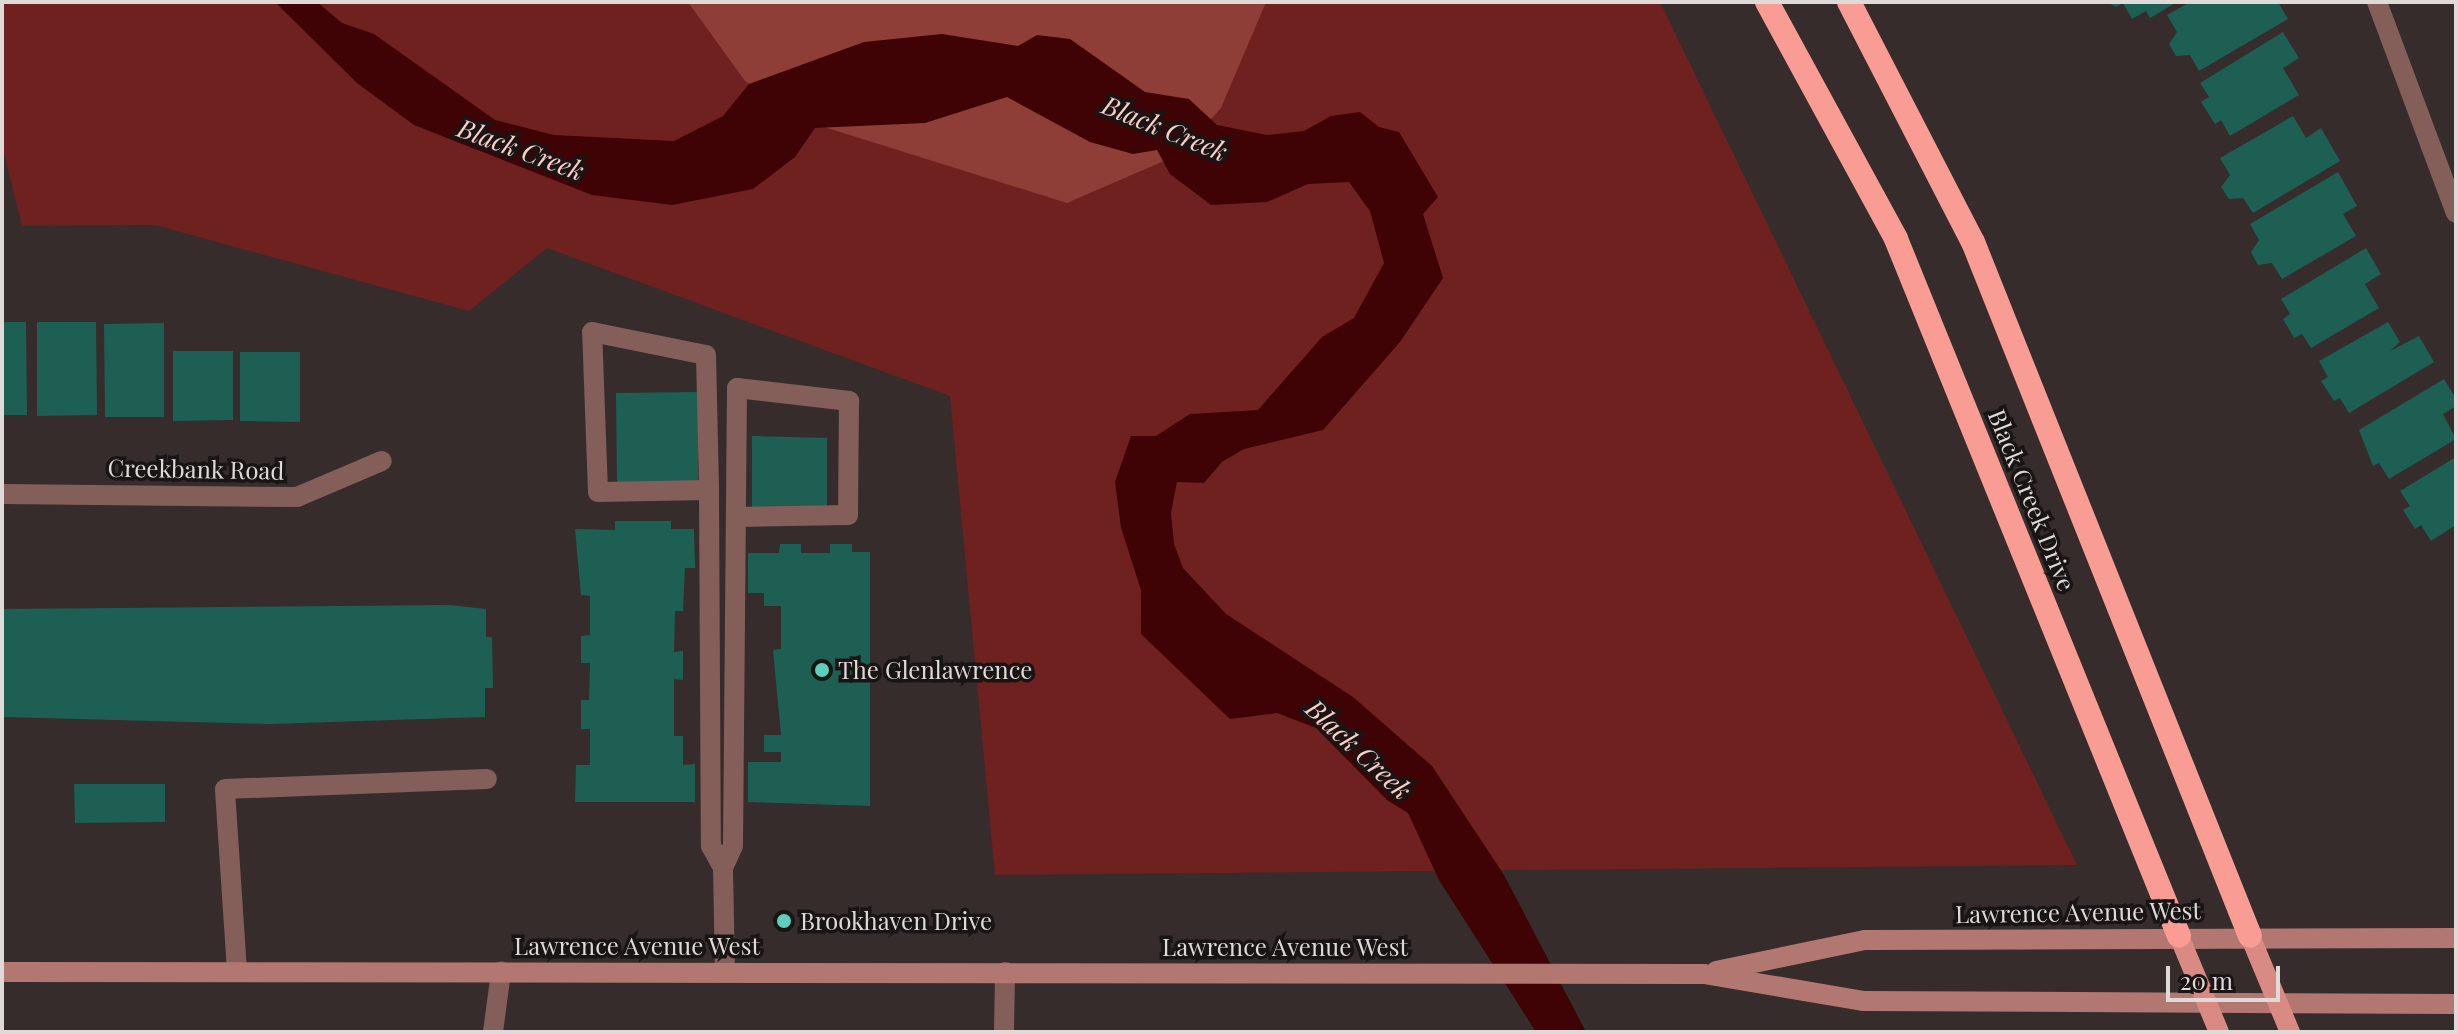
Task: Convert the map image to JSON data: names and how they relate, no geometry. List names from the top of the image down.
{
  "streets": {
    "highway": ["Black Creek Drive"],
    "main road": ["Lawrence Avenue West"],
    "street": ["Creekbank Road"]
  },
  "crossings": [
    ["Black Creek Drive", "Lawrence Avenue West"]
  ],
  "water": ["Black Creek"],
  "places": ["The Glenlawrence", "Brookhaven Drive"],
  "scale_bar": "20 m"
}
